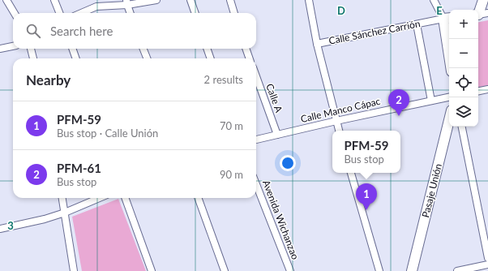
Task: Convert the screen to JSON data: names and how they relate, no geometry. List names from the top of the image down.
{
  "streets": {
    "main road": ["Pasaje Unión"],
    "street": [
      "Calle Sánchez Carrión",
      "Calle A",
      "Calle Manco Cápac",
      "Avenida Wichanzao"
    ]
  },
  "crossings": [
    ["Calle A", "Calle Manco Cápac"]
  ],
  "page": {
    "map_buttons": ["+", "−"],
    "search": "Search here",
    "heading": ["Nearby", "2 results"],
    "pins": ["2", "1"],
    "list": [
      {
        "mark": "1",
        "name": "PFM-59",
        "note": "Bus stop · Calle Unión",
        "value": "70 m"
      },
      {
        "mark": "2",
        "name": "PFM-61",
        "note": "Bus stop",
        "value": "90 m"
      }
    ],
    "popup": ["PFM-59", "Bus stop"]
  },
  "grid": {
    "columns": ["D", "E"],
    "rows": ["3"]
  }
}
